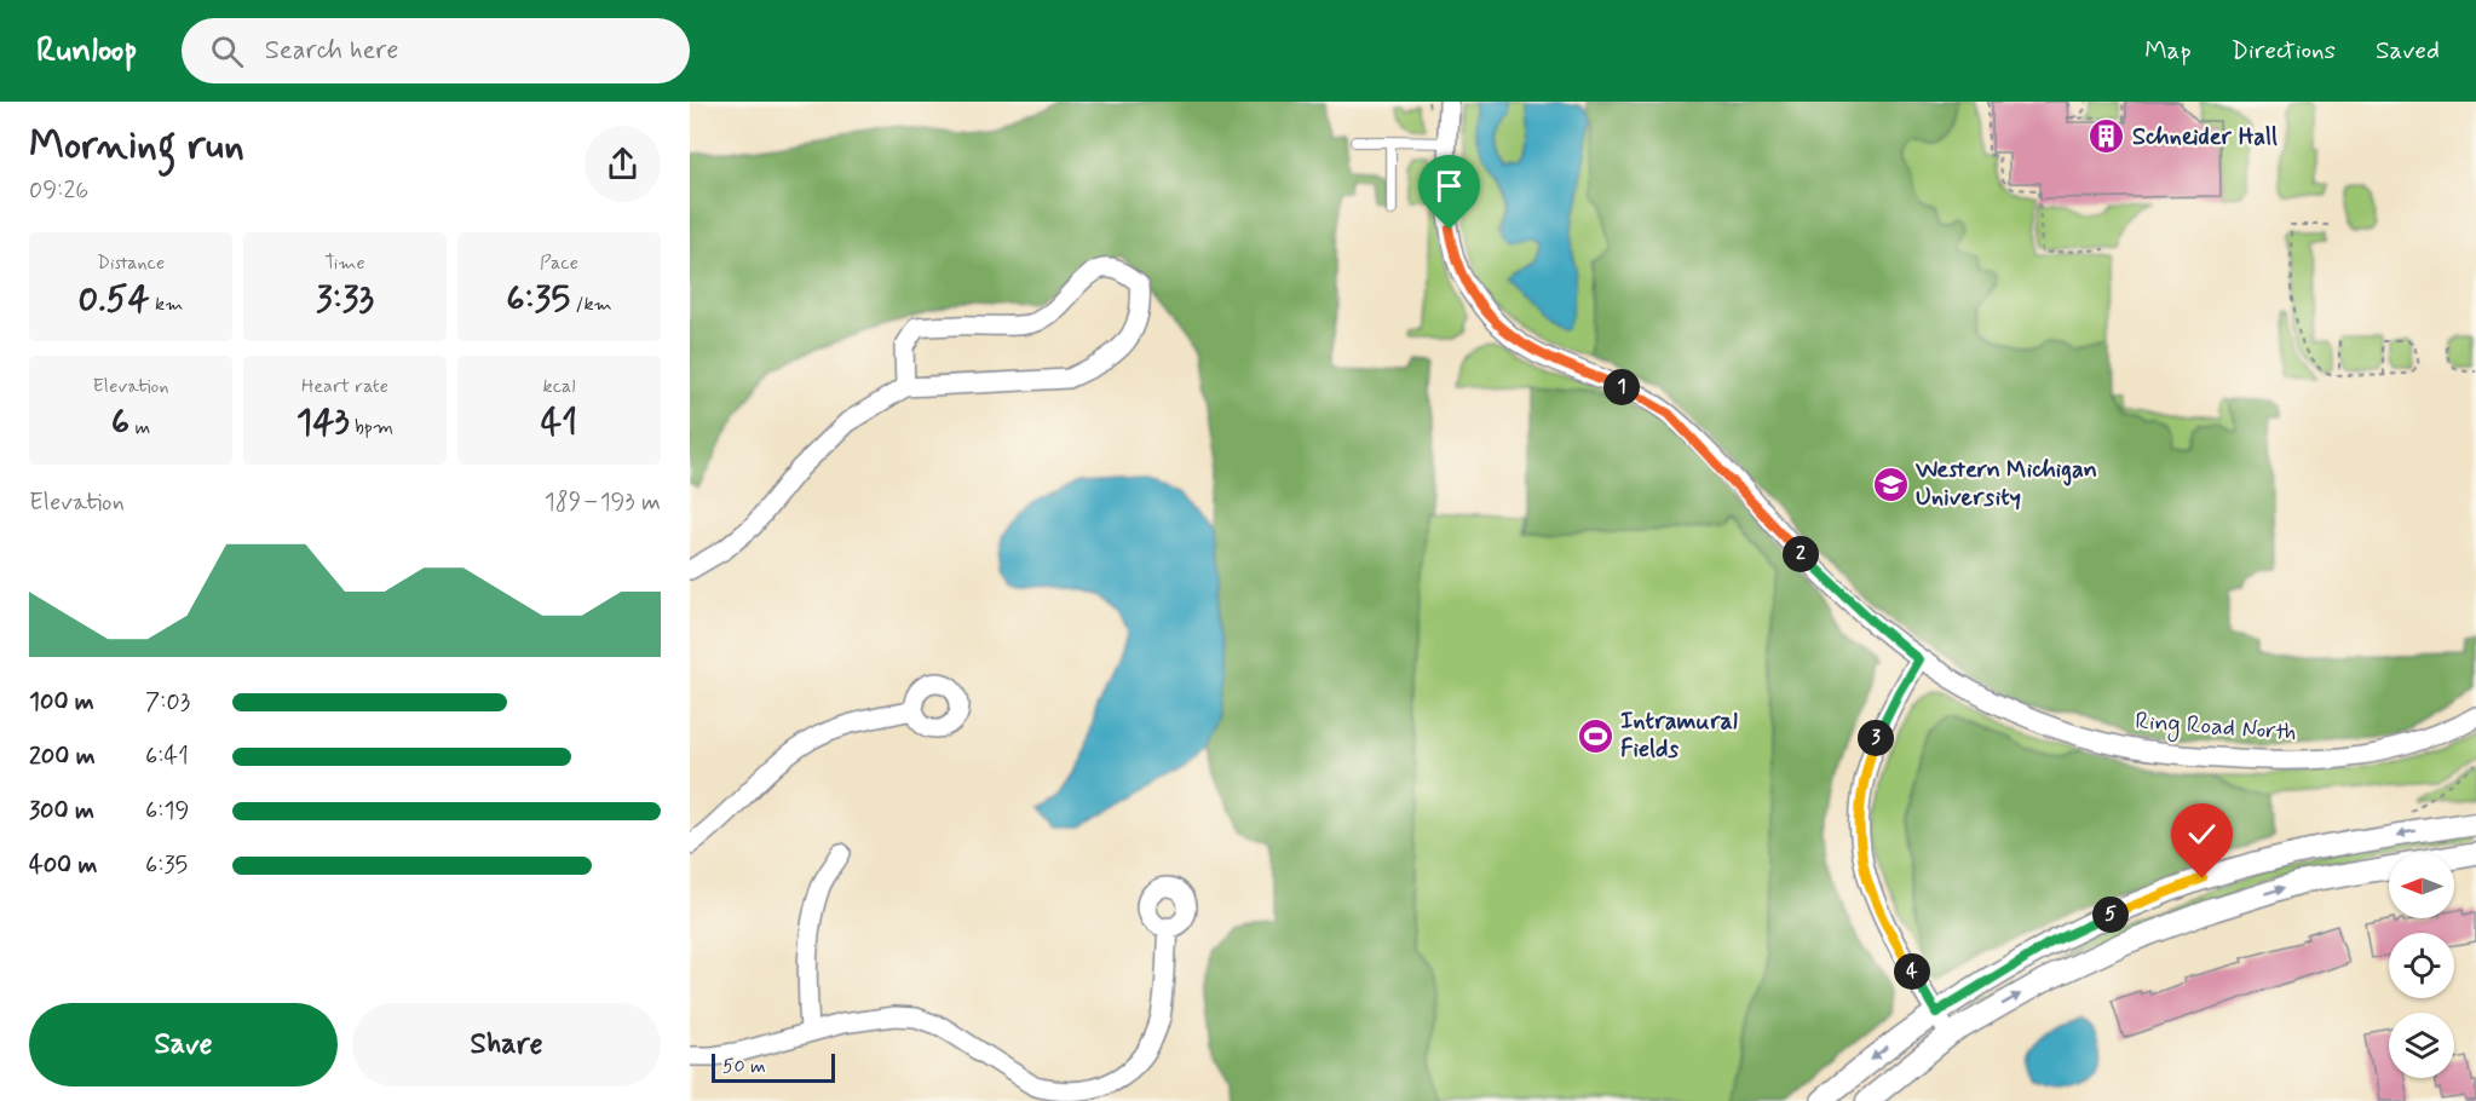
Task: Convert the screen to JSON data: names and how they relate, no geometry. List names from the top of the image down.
{
  "streets": {
    "street": ["Ring Road North"]
  },
  "places": {
    "building": ["Schneider Hall"],
    "school or university": ["Western Michigan University"],
    "sports": ["Intramural Fields"]
  },
  "scale_bar": "50 m",
  "north": "left",
  "page": {
    "header": "Runloop",
    "search": "Search here",
    "nav": ["Map", "Directions", "Saved"],
    "heading": ["Morning run", "09:26"],
    "stats": [
      ["Distance", "0.54 km"],
      ["Time", "3:33"],
      ["Pace", "6:35 /km"],
      ["Elevation", "6 m"],
      ["Heart rate", "143 bpm"],
      ["kcal", "41"]
    ],
    "pins": [
      "1",
      "2",
      "3",
      "5",
      "4"
    ],
    "chart": ["Elevation", "189–193 m"],
    "list": [
      {
        "name": "100 m",
        "note": "7:03"
      },
      {
        "name": "200 m",
        "note": "6:41"
      },
      {
        "name": "300 m",
        "note": "6:19"
      },
      {
        "name": "400 m",
        "note": "6:35"
      }
    ],
    "buttons": ["Save", "Share"],
    "scale": "50 m"
  }
}
